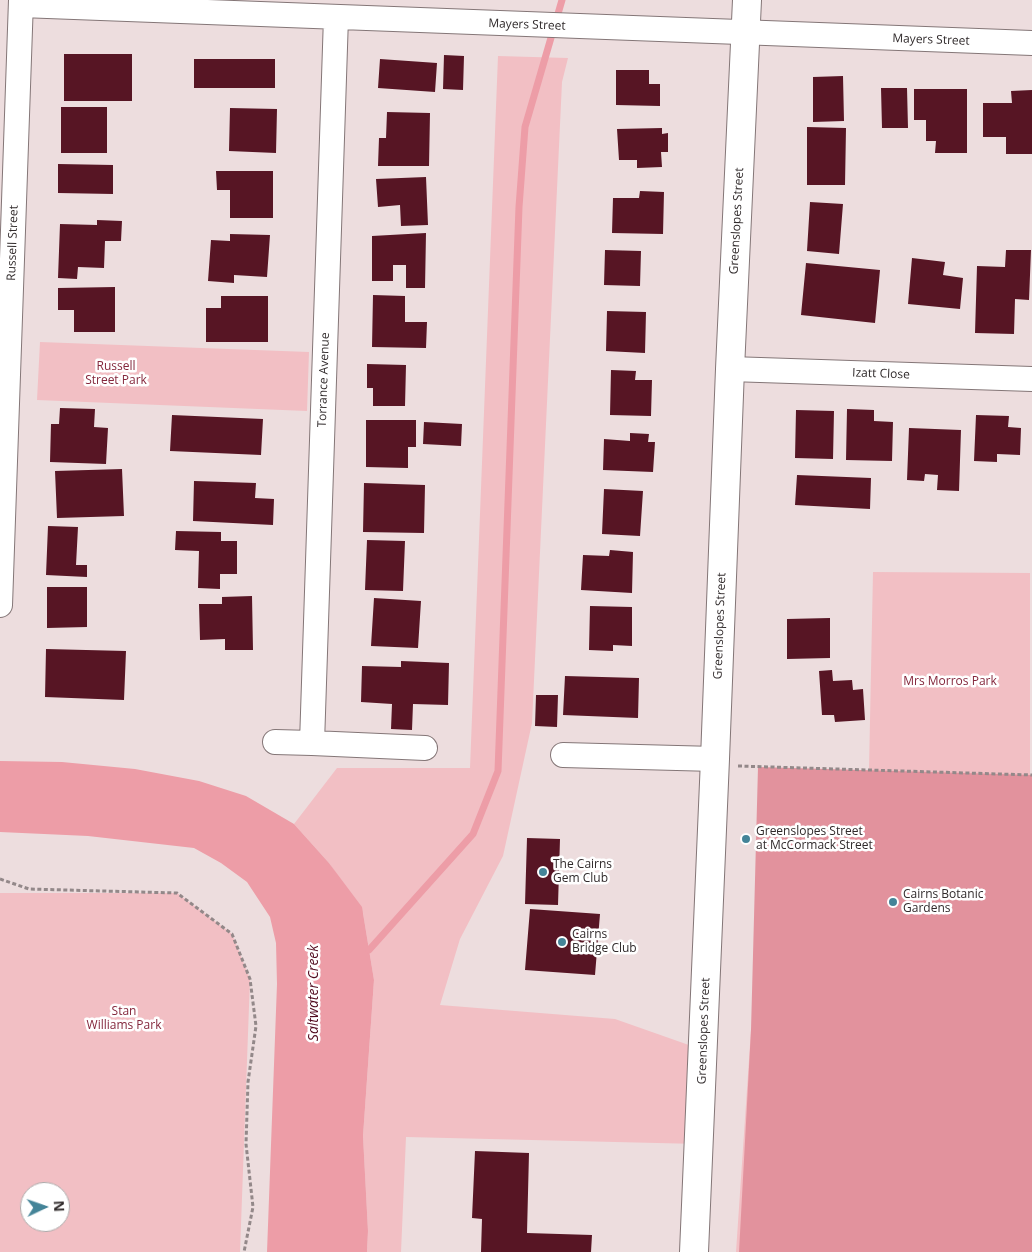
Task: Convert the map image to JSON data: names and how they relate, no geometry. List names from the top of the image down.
{
  "streets": {
    "street": [
      "Mayers Street",
      "Greenslopes Street",
      "Russell Street",
      "Izatt Close",
      "Torrance Avenue"
    ]
  },
  "crossings": [
    ["Mayers Street", "Greenslopes Street"],
    ["Mayers Street", "Russell Street"],
    ["Mayers Street", "Torrance Avenue"],
    ["Greenslopes Street", "Izatt Close"]
  ],
  "water": ["Saltwater Creek"],
  "parks": ["Russell Street Park", "Mrs Morros Park", "Stan Williams Park"],
  "places": [
    "Greenslopes Street at McCormack Street",
    "The Cairns Gem Club",
    "Cairns Botanic Gardens",
    "Cairns Bridge Club"
  ],
  "north": "right"
}
